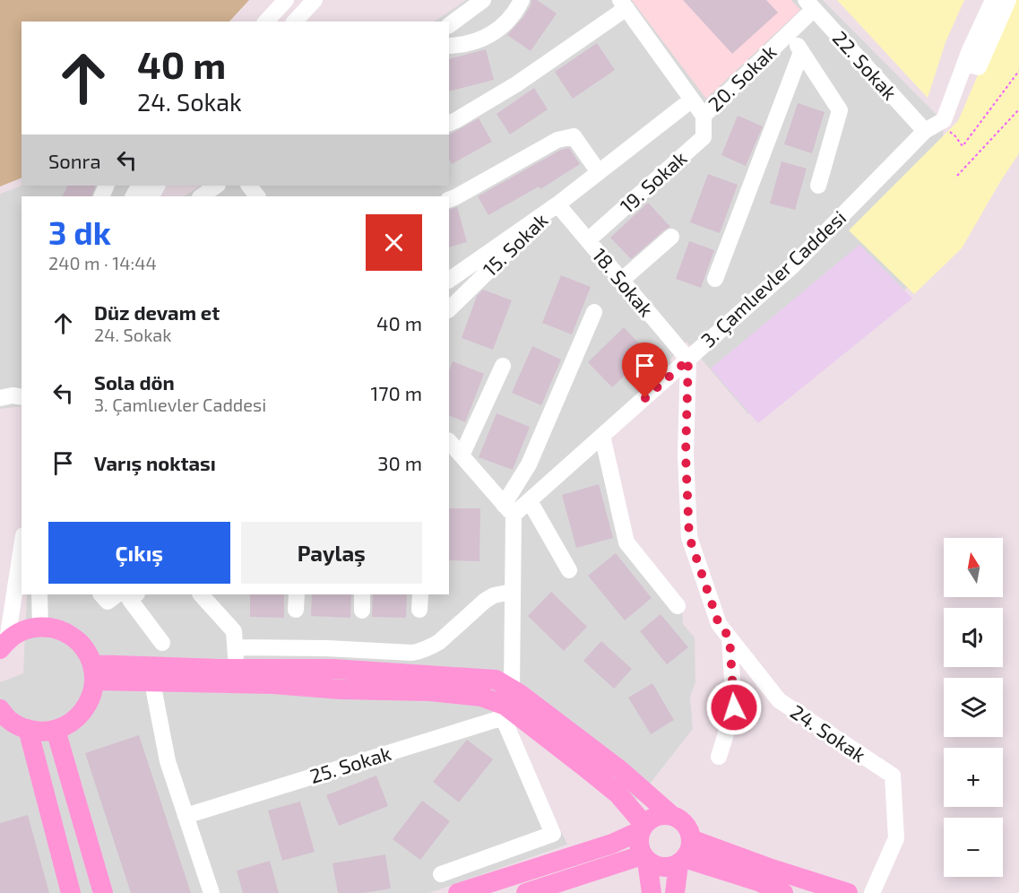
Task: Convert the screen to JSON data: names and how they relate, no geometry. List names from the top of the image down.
{
  "streets": {
    "street": [
      "22. Sokak",
      "20. Sokak",
      "19. Sokak",
      "15. Sokak",
      "3. Çamlıevler Caddesi",
      "18. Sokak",
      "24. Sokak",
      "25. Sokak"
    ]
  },
  "crossings": [
    ["22. Sokak", "20. Sokak"],
    ["22. Sokak", "3. Çamlıevler Caddesi"],
    ["20. Sokak", "19. Sokak"],
    ["19. Sokak", "18. Sokak"],
    ["15. Sokak", "18. Sokak"],
    ["3. Çamlıevler Caddesi", "18. Sokak"],
    ["3. Çamlıevler Caddesi", "24. Sokak"],
    ["18. Sokak", "24. Sokak"]
  ],
  "north": "top",
  "page": {
    "turn": ["40 m", "24. Sokak"],
    "then": "Sonra",
    "heading": ["3 dk", "240 m · 14:44"],
    "list": [
      {
        "name": "Düz devam et",
        "note": "24. Sokak",
        "value": "40 m"
      },
      {
        "name": "Sola dön",
        "note": "3. Çamlıevler Caddesi",
        "value": "170 m"
      },
      {
        "name": "Varış noktası",
        "value": "30 m"
      }
    ],
    "buttons": ["Çıkış", "Paylaş"],
    "map_buttons": ["+", "−"]
  }
}
